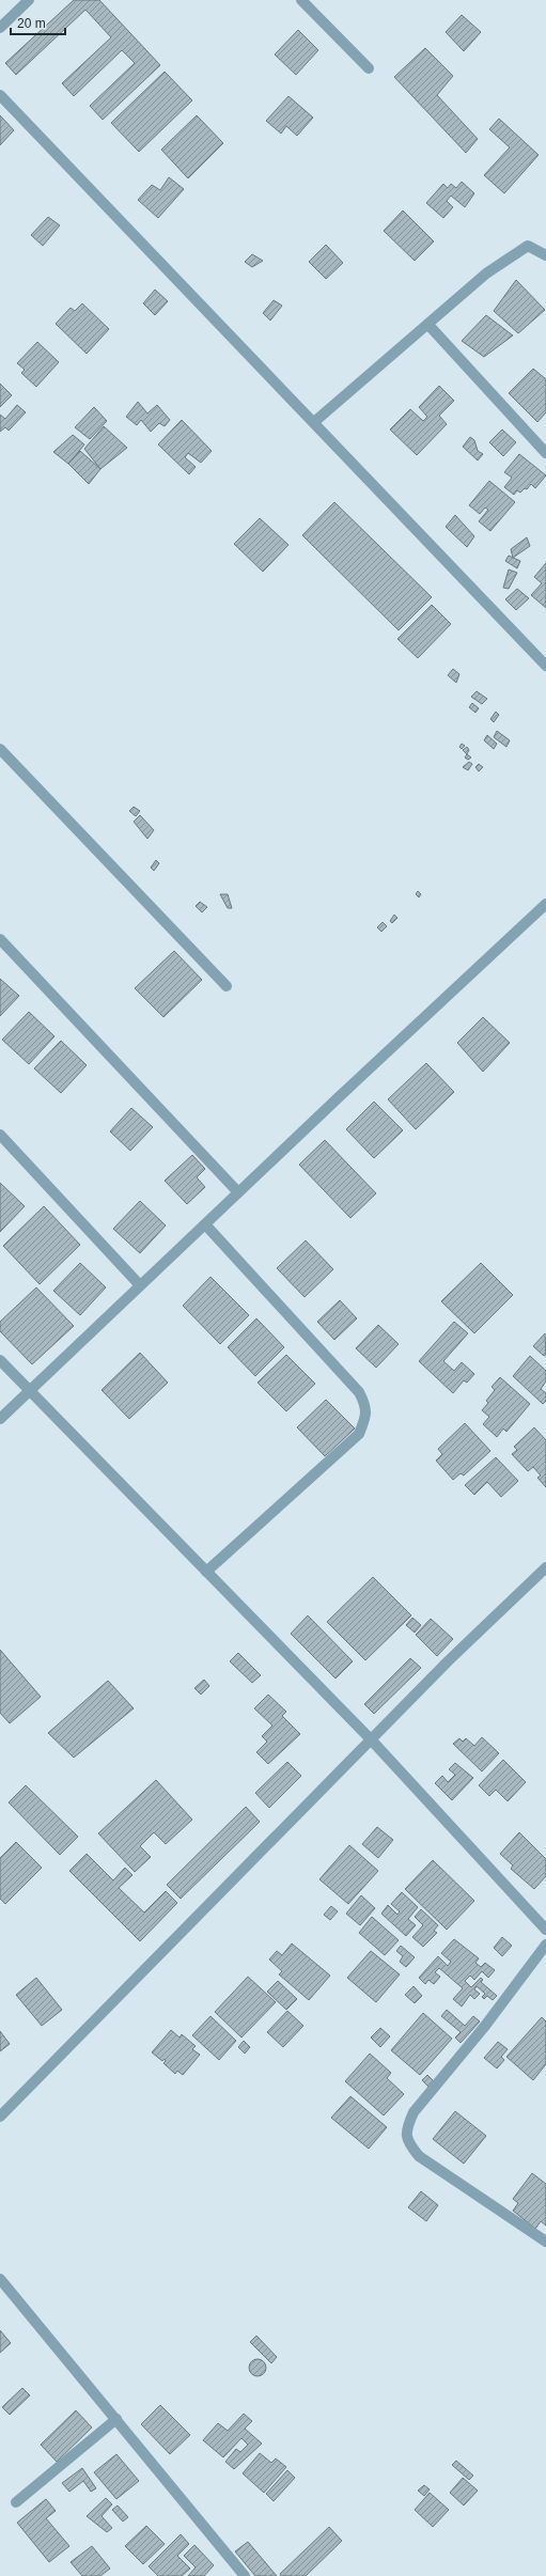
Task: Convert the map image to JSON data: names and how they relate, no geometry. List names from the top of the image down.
{
  "scale_bar": "20 m"
}
